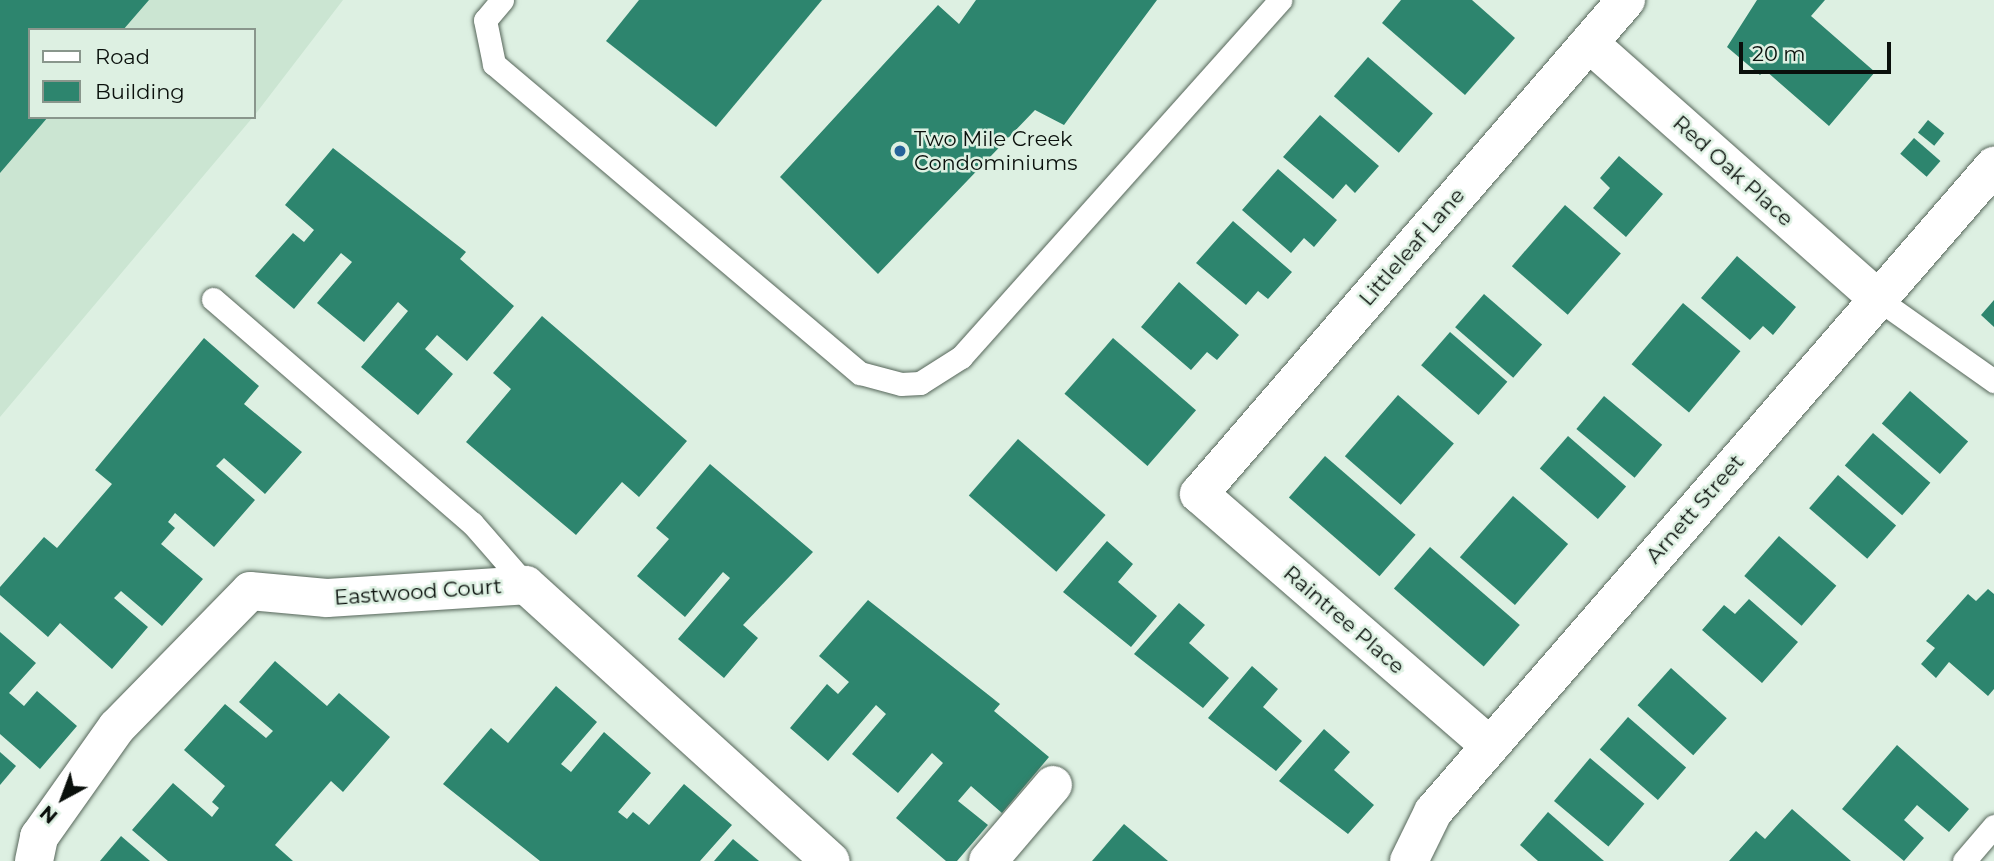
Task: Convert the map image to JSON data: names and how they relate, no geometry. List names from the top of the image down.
{
  "streets": {
    "street": [
      "Red Oak Place",
      "Littleleaf Lane",
      "Arnett Street",
      "Eastwood Court",
      "Raintree Place"
    ]
  },
  "crossings": [
    ["Red Oak Place", "Littleleaf Lane"],
    ["Red Oak Place", "Arnett Street"],
    ["Littleleaf Lane", "Raintree Place"],
    ["Arnett Street", "Raintree Place"]
  ],
  "places": ["Two Mile Creek Condominiums"],
  "legend": ["Road", "Building"],
  "scale_bar": "20 m",
  "north": "bottom left"
}
